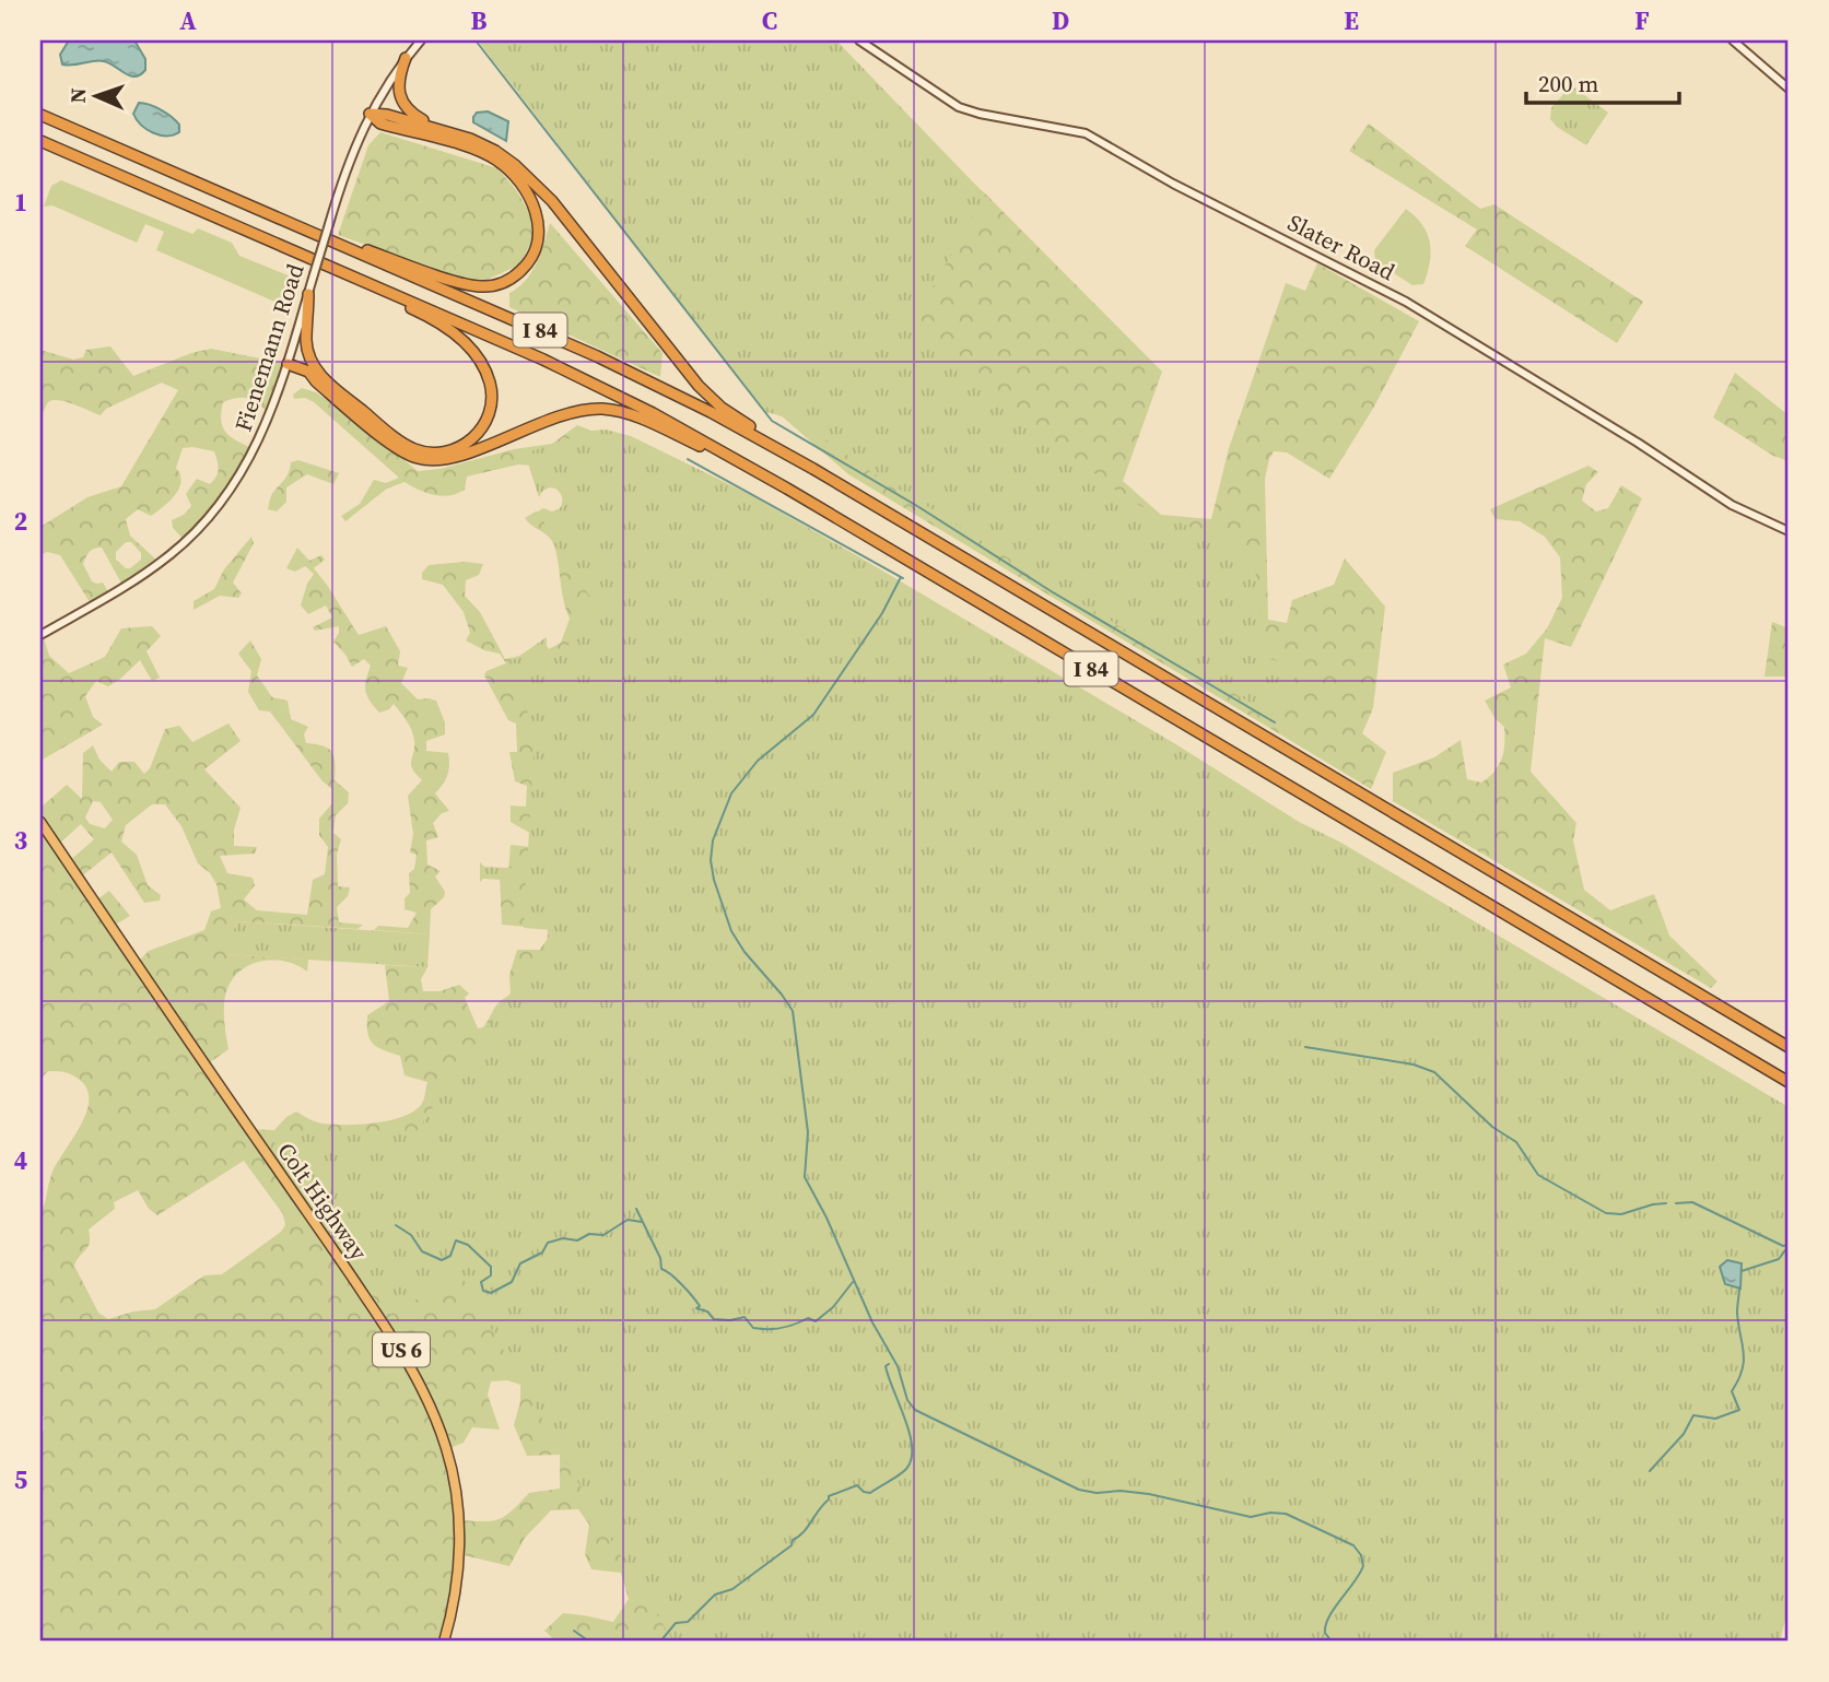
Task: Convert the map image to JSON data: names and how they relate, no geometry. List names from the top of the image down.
{
  "streets": {
    "highway": ["I 84", "Colt Highway", "US 6"],
    "main road": ["Slater Road", "Fienemann Road"]
  },
  "scale_bar": "200 m",
  "north": "left",
  "grid": {
    "columns": [
      "A",
      "B",
      "C",
      "D",
      "E",
      "F"
    ],
    "rows": [
      "1",
      "2",
      "3",
      "4",
      "5"
    ]
  }
}
